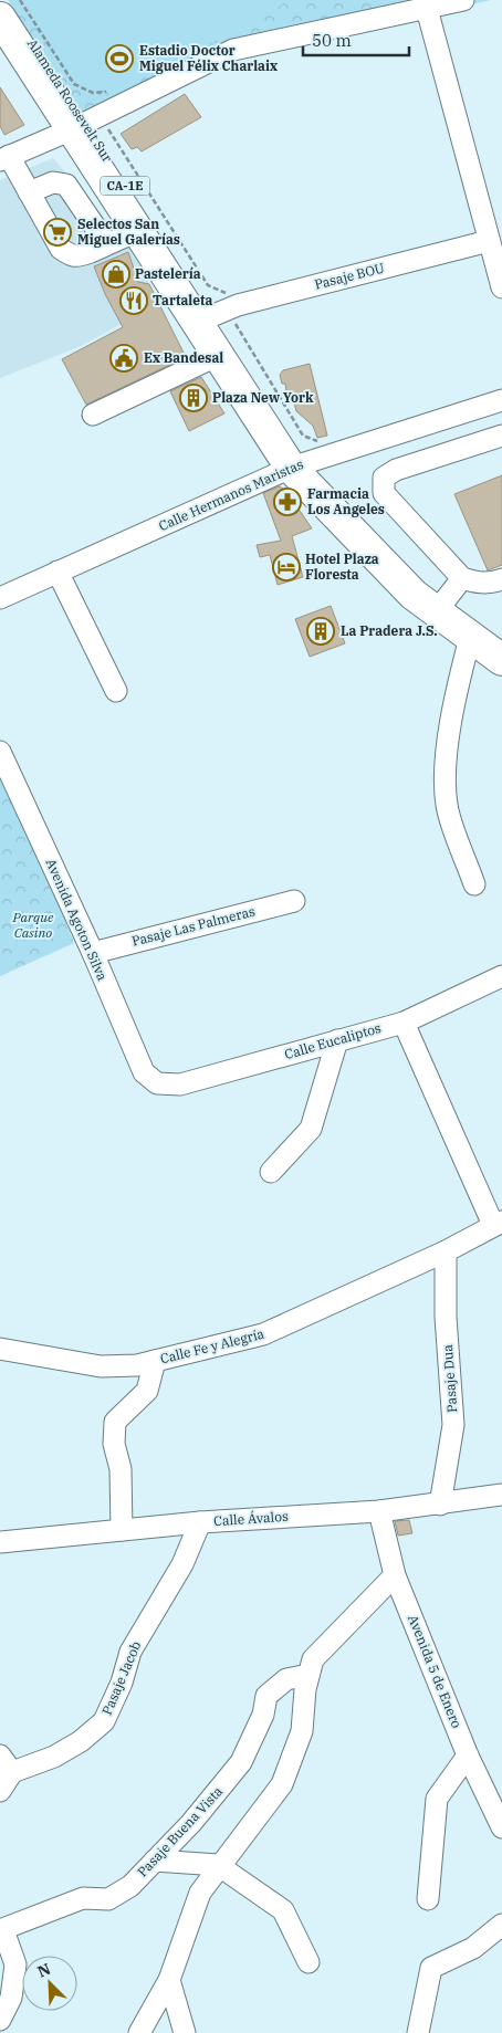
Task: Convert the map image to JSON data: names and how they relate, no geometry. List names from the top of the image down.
{
  "streets": {
    "highway": ["Alameda Roosevelt Sur", "CA-1E"],
    "street": [
      "Pasaje BOU",
      "Calle Hermanos Maristas",
      "Avenida Agoton Silva",
      "Pasaje Las Palmeras",
      "Calle Eucaliptos",
      "Calle Fe y Alegría",
      "Pasaje Dua",
      "Calle Ávalos",
      "Avenida 5 de Enero",
      "Pasaje Jacob",
      "Pasaje Buena Vista"
    ]
  },
  "crossings": [
    ["Alameda Roosevelt Sur", "Pasaje BOU"],
    ["Alameda Roosevelt Sur", "Calle Hermanos Maristas"],
    ["Avenida Agoton Silva", "Pasaje Las Palmeras"],
    ["Avenida Agoton Silva", "Calle Eucaliptos"],
    ["Calle Fe y Alegría", "Pasaje Dua"],
    ["Pasaje Dua", "Calle Ávalos"],
    ["Calle Ávalos", "Avenida 5 de Enero"],
    ["Calle Ávalos", "Pasaje Jacob"]
  ],
  "parks": ["Parque Casino"],
  "places": {
    "sports": ["Estadio Doctor Miguel Félix Charlaix"],
    "supermarket": ["Selectos San Miguel Galerías"],
    "shop": ["Pastelería"],
    "restaurant": ["Tartaleta"],
    "public building": ["Ex Bandesal"],
    "building": ["Plaza New York", "La Pradera J.S."],
    "pharmacy": ["Farmacia Los Angeles"],
    "hotel": ["Hotel Plaza Floresta"]
  },
  "scale_bar": "50 m",
  "north": "top left"
}
